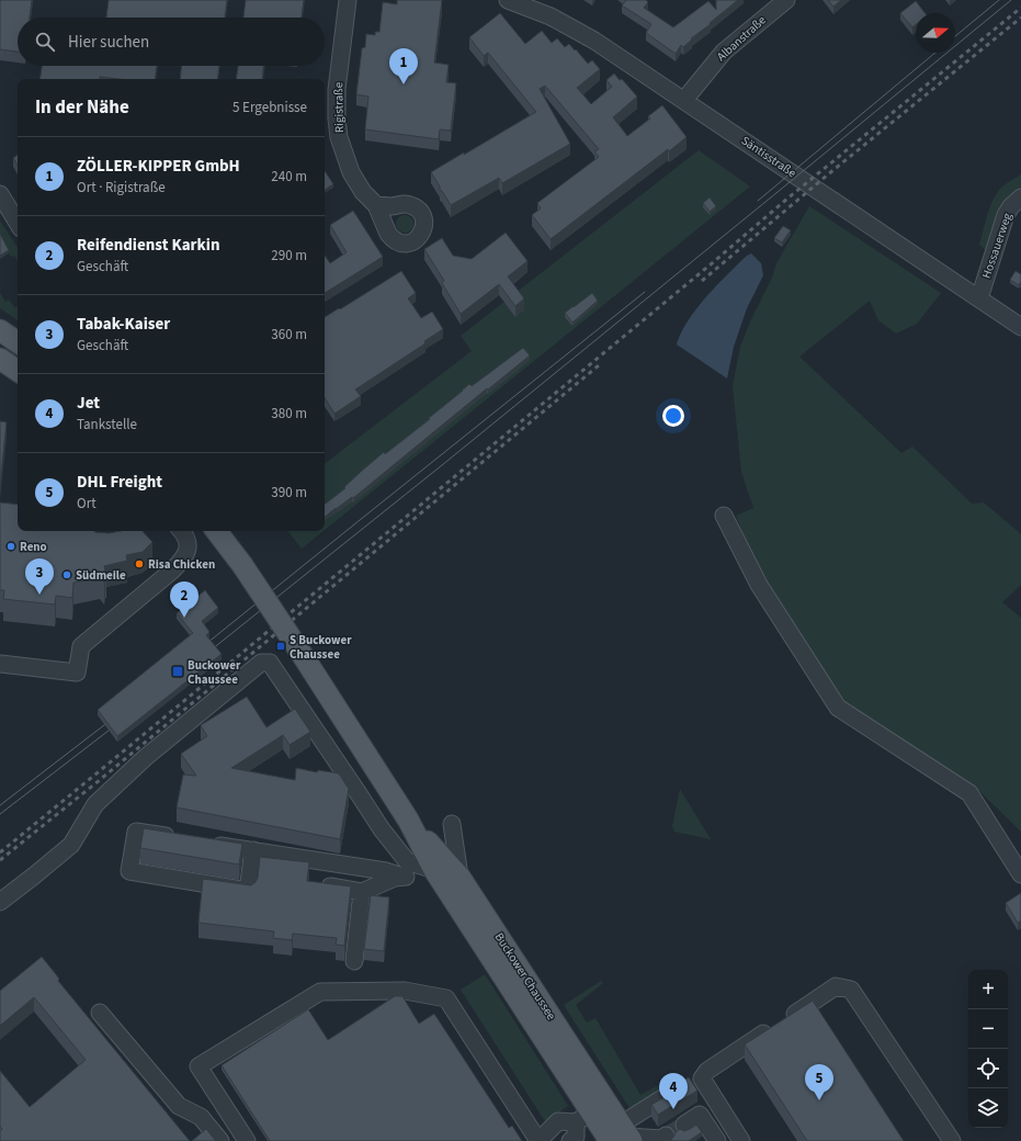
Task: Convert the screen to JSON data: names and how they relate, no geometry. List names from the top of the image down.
{
  "streets": {
    "main road": ["Buckower Chaussee"],
    "street": [
      "Albanstraße",
      "Rigistraße",
      "Säntisstraße",
      "Hossauerweg"
    ]
  },
  "crossings": [
    ["Albanstraße", "Säntisstraße"],
    ["Säntisstraße", "Hossauerweg"]
  ],
  "places": {
    "other": ["Reno", "Risa Chicken", "Südmeile"],
    "transit": ["S Buckower Chaussee", "Buckower Chaussee"]
  },
  "north": "right",
  "page": {
    "search": "Hier suchen",
    "pins": [
      "1",
      "3",
      "2",
      "5",
      "4"
    ],
    "heading": ["In der Nähe", "5 Ergebnisse"],
    "list": [
      {
        "mark": "1",
        "name": "ZÖLLER-KIPPER GmbH",
        "note": "Ort · Rigistraße",
        "value": "240 m"
      },
      {
        "mark": "2",
        "name": "Reifendienst Karkin",
        "note": "Geschäft",
        "value": "290 m"
      },
      {
        "mark": "3",
        "name": "Tabak-Kaiser",
        "note": "Geschäft",
        "value": "360 m"
      },
      {
        "mark": "4",
        "name": "Jet",
        "note": "Tankstelle",
        "value": "380 m"
      },
      {
        "mark": "5",
        "name": "DHL Freight",
        "note": "Ort",
        "value": "390 m"
      }
    ],
    "map_buttons": ["+", "−"]
  }
}
